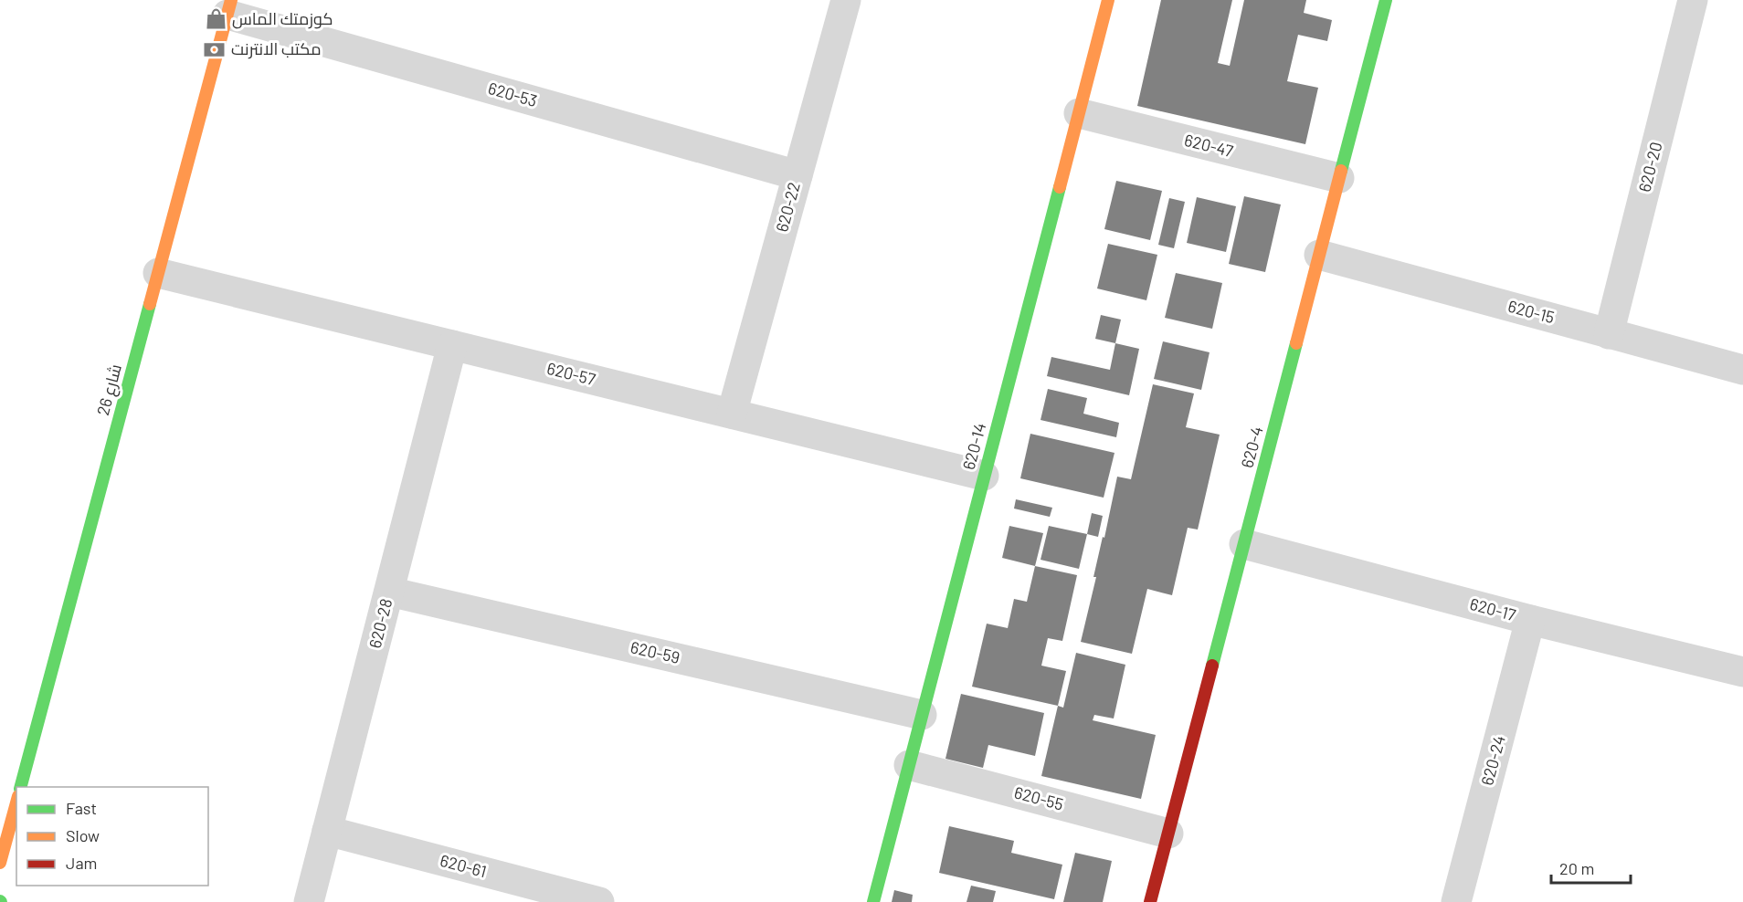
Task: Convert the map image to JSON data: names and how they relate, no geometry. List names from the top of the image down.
{
  "streets": {
    "street": [
      "620-53",
      "620-47",
      "620-20",
      "620-22",
      "620-15",
      "620-57",
      "شارع 26",
      "620-14",
      "620-4",
      "620-17",
      "620-28",
      "620-59",
      "620-24",
      "620-55",
      "620-61"
    ]
  },
  "crossings": [
    ["620-53", "620-22"],
    ["620-53", "شارع 26"],
    ["620-47", "620-14"],
    ["620-47", "620-4"],
    ["620-20", "620-15"],
    ["620-22", "620-57"],
    ["620-15", "620-4"],
    ["620-57", "شارع 26"],
    ["620-57", "620-14"],
    ["620-57", "620-28"],
    ["620-14", "620-59"],
    ["620-14", "620-55"],
    ["620-4", "620-17"],
    ["620-4", "620-55"],
    ["620-17", "620-24"],
    ["620-28", "620-59"],
    ["620-28", "620-61"]
  ],
  "places": {
    "shop": ["كوزمتك الماس"],
    "bank": ["مكتب الانترنت"]
  },
  "legend": ["Fast", "Slow", "Jam"],
  "scale_bar": "20 m"
}
